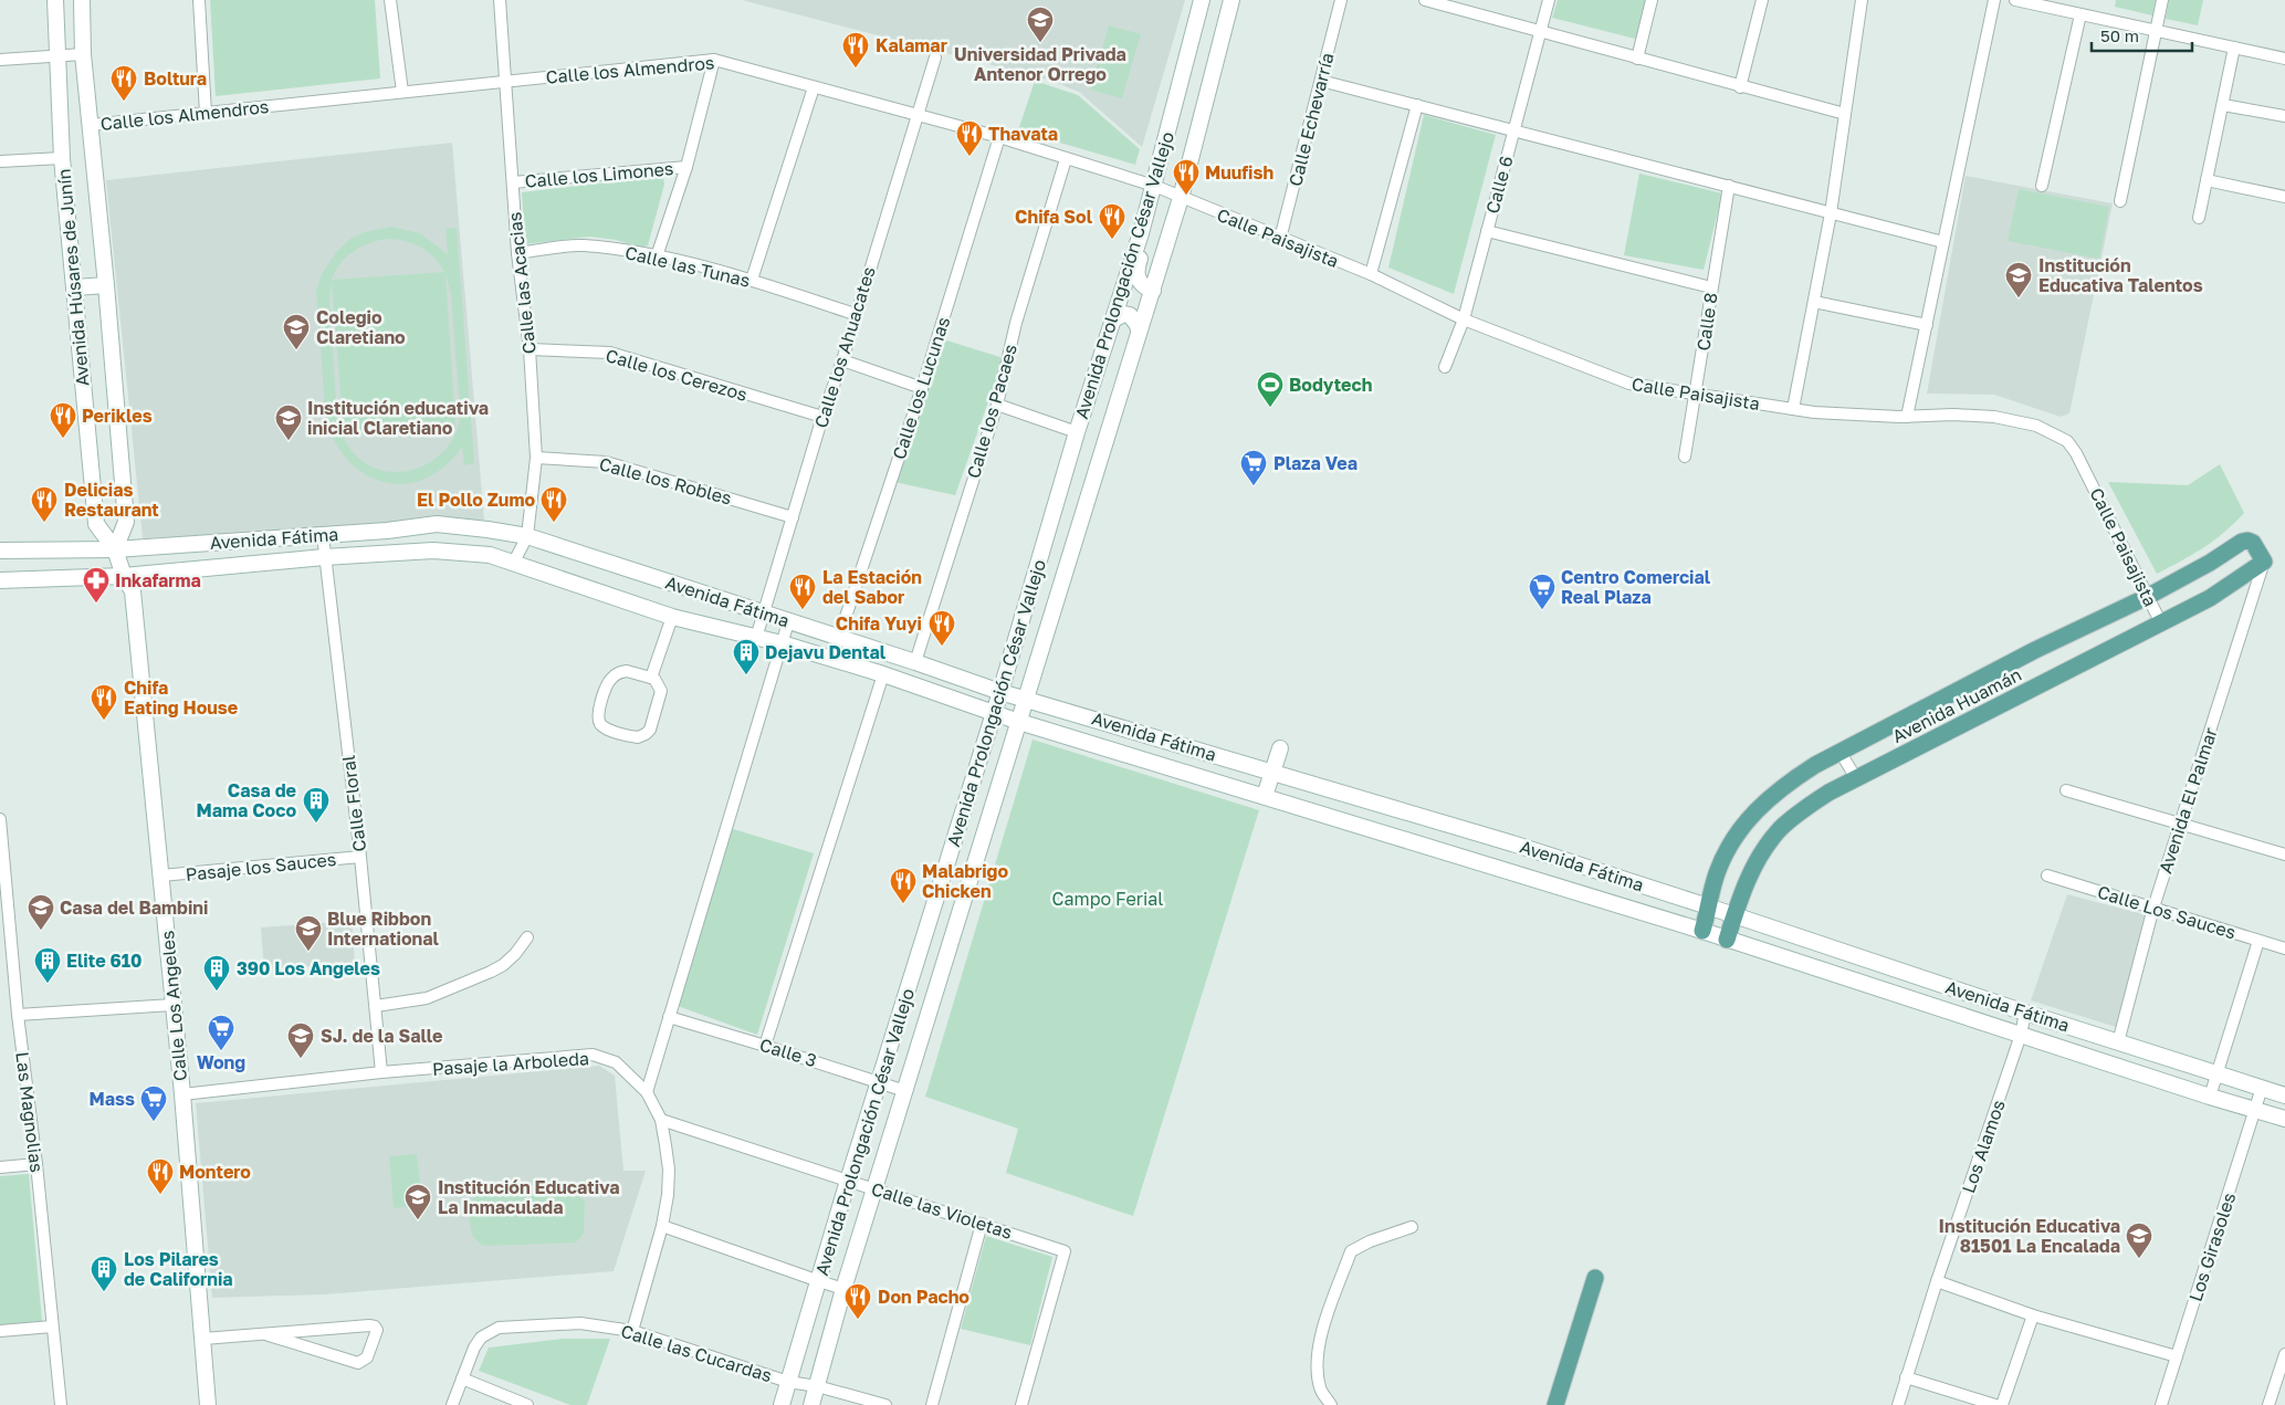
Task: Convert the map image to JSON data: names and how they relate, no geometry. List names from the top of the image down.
{
  "streets": {
    "main road": [
      "Avenida Prolongación César Vallejo",
      "Avenida Húsares de Junín",
      "Avenida Fátima",
      "Avenida Huamán",
      "Calle Los Angeles"
    ],
    "street": [
      "Calle los Almendros",
      "Calle Echevarría",
      "Calle los Limones",
      "Calle 6",
      "Calle Paisajista",
      "Calle las Tunas",
      "Calle las Acacias",
      "Calle 8",
      "Calle los Ahuacates",
      "Calle los Cerezos",
      "Calle los Lucunas",
      "Calle los Pacaes",
      "Calle los Robles",
      "Avenida El Palmar",
      "Calle Floral",
      "Pasaje los Sauces",
      "Calle Los Sauces",
      "Calle 3",
      "Pasaje la Arboleda",
      "Las Magnolias",
      "Los Alamos",
      "Calle las Violetas",
      "Los Girasoles",
      "Calle las Cucardas"
    ]
  },
  "crossings": [
    ["Calle los Almendros", "Calle Paisajista"],
    ["Calle los Almendros", "Avenida Prolongación César Vallejo"],
    ["Calle los Almendros", "Avenida Húsares de Junín"],
    ["Calle los Almendros", "Calle las Acacias"],
    ["Calle los Almendros", "Calle los Ahuacates"],
    ["Calle los Almendros", "Calle los Lucunas"],
    ["Calle los Almendros", "Calle los Pacaes"],
    ["Calle Echevarría", "Calle Paisajista"],
    ["Calle los Limones", "Calle las Acacias"],
    ["Calle 6", "Calle Paisajista"],
    ["Calle Paisajista", "Avenida Prolongación César Vallejo"],
    ["Calle Paisajista", "Calle 8"],
    ["Calle Paisajista", "Avenida Huamán"],
    ["Calle las Tunas", "Calle las Acacias"],
    ["Calle las Tunas", "Calle los Ahuacates"],
    ["Avenida Prolongación César Vallejo", "Avenida Fátima"],
    ["Avenida Prolongación César Vallejo", "Calle 3"],
    ["Avenida Prolongación César Vallejo", "Calle las Violetas"],
    ["Avenida Prolongación César Vallejo", "Calle las Cucardas"],
    ["Avenida Húsares de Junín", "Avenida Fátima"],
    ["Avenida Húsares de Junín", "Calle Los Angeles"],
    ["Calle las Acacias", "Calle los Cerezos"],
    ["Calle las Acacias", "Calle los Robles"],
    ["Calle las Acacias", "Avenida Fátima"],
    ["Calle los Ahuacates", "Calle los Cerezos"],
    ["Calle los Ahuacates", "Calle los Robles"],
    ["Calle los Ahuacates", "Avenida Fátima"],
    ["Calle los Lucunas", "Avenida Fátima"],
    ["Calle los Pacaes", "Avenida Fátima"],
    ["Avenida Fátima", "Avenida Huamán"],
    ["Avenida Fátima", "Avenida El Palmar"],
    ["Avenida Fátima", "Calle Floral"],
    ["Avenida Fátima", "Calle Los Angeles"],
    ["Avenida Fátima", "Los Alamos"],
    ["Avenida Fátima", "Los Girasoles"],
    ["Avenida Huamán", "Avenida El Palmar"],
    ["Avenida El Palmar", "Calle Los Sauces"],
    ["Calle Floral", "Pasaje los Sauces"],
    ["Calle Floral", "Pasaje la Arboleda"],
    ["Pasaje los Sauces", "Calle Los Angeles"],
    ["Calle Los Angeles", "Pasaje la Arboleda"],
    ["Pasaje la Arboleda", "Calle las Violetas"],
    ["Pasaje la Arboleda", "Calle las Cucardas"]
  ],
  "parks": ["Campo Ferial"],
  "places": {
    "school or university": [
      "Universidad Privada Antenor Orrego",
      "Institución Educativa Talentos",
      "Colegio Claretiano",
      "Institución educativa inicial Claretiano",
      "Casa del Bambini",
      "Blue Ribbon International",
      "SJ. de la Salle",
      "Institución Educativa La Inmaculada",
      "Institución Educativa 81501 La Encalada"
    ],
    "restaurant": [
      "Kalamar",
      "Boltura",
      "Thavata",
      "Muufish",
      "Chifa Sol",
      "Perikles",
      "Delicias Restaurant",
      "El Pollo Zumo",
      "La Estación del Sabor",
      "Chifa Yuyi",
      "Chifa Eating House",
      "Malabrigo Chicken",
      "Montero",
      "Don Pacho"
    ],
    "sports": ["Bodytech"],
    "supermarket": [
      "Plaza Vea",
      "Centro Comercial Real Plaza",
      "Wong",
      "Mass"
    ],
    "pharmacy": ["Inkafarma"],
    "building": [
      "Dejavu Dental",
      "Casa de Mama Coco",
      "Elite 610",
      "390 Los Angeles",
      "Los Pilares de California"
    ]
  },
  "scale_bar": "50 m"
}
